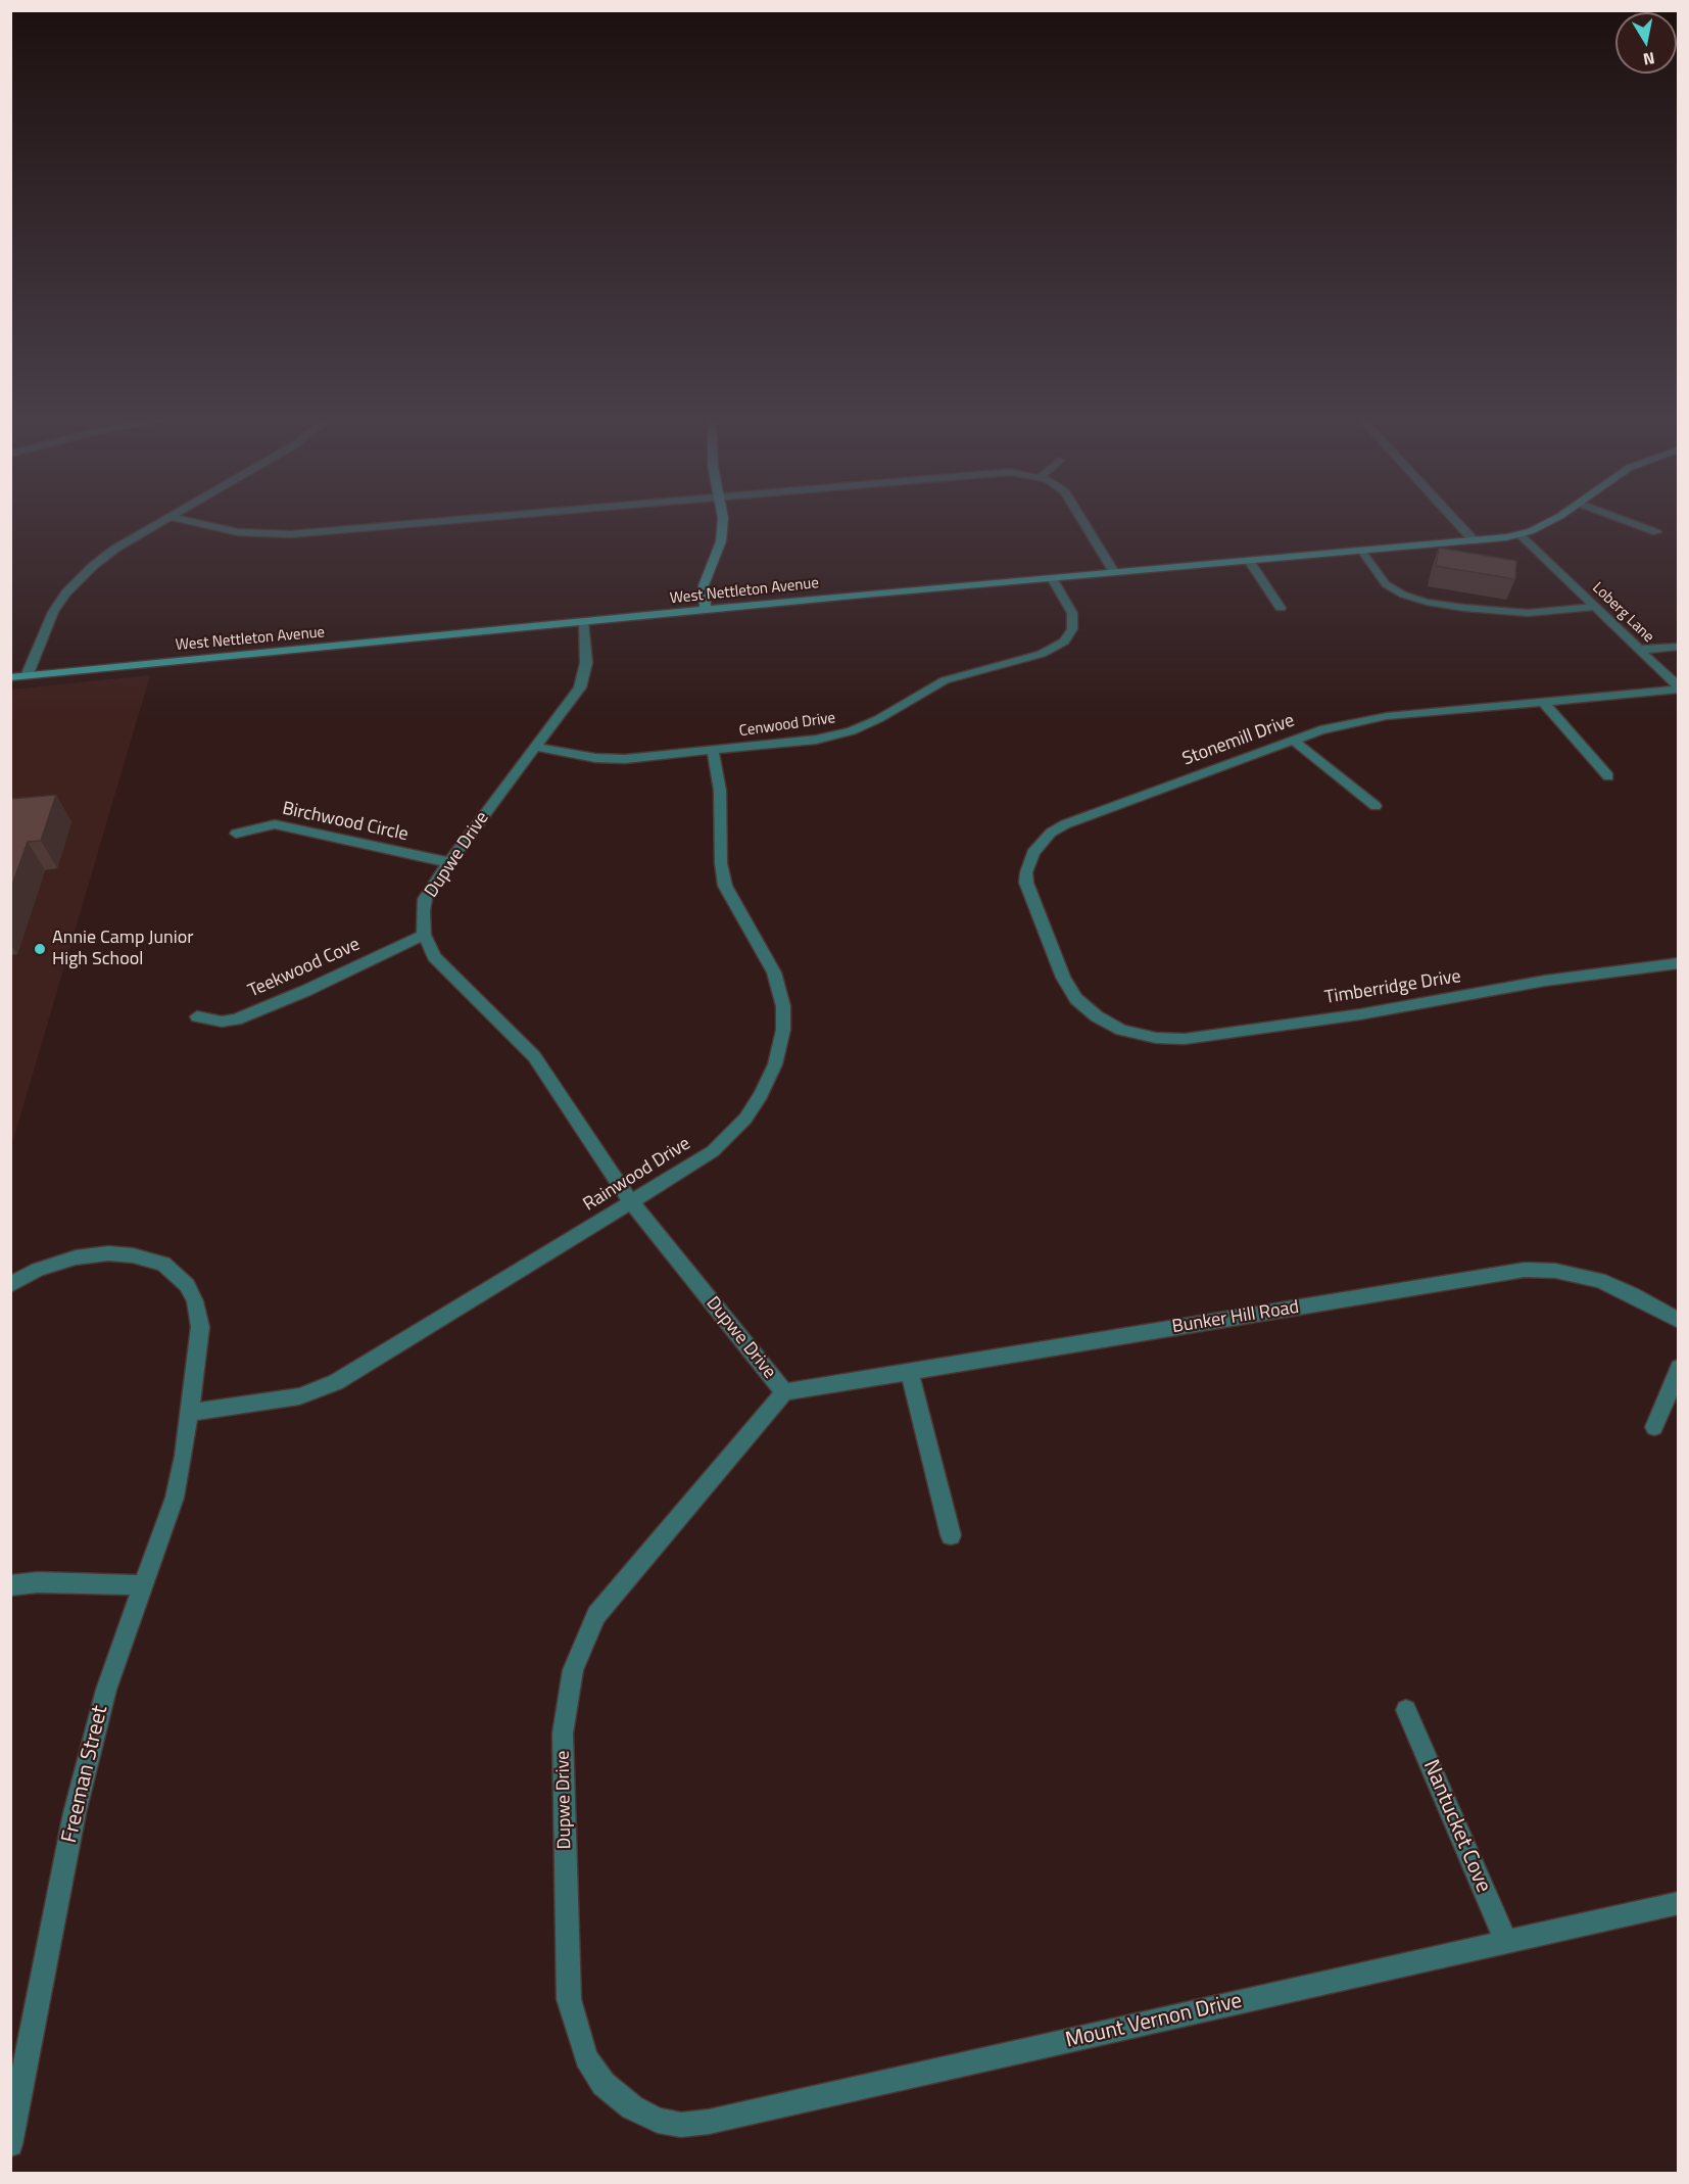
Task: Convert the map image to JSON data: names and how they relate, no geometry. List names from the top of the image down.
{
  "streets": {
    "street": [
      "West Nettleton Avenue",
      "Loberg Lane",
      "Cenwood Drive",
      "Stonemill Drive",
      "Birchwood Circle",
      "Dupwe Drive",
      "Teekwood Cove",
      "Timberridge Drive",
      "Rainwood Drive",
      "Bunker Hill Road",
      "Freeman Street",
      "Nantucket Cove",
      "Mount Vernon Drive"
    ]
  },
  "crossings": [
    ["West Nettleton Avenue", "Loberg Lane"],
    ["West Nettleton Avenue", "Cenwood Drive"],
    ["West Nettleton Avenue", "Dupwe Drive"],
    ["Loberg Lane", "Stonemill Drive"],
    ["Cenwood Drive", "Dupwe Drive"],
    ["Cenwood Drive", "Rainwood Drive"],
    ["Stonemill Drive", "Timberridge Drive"],
    ["Birchwood Circle", "Dupwe Drive"],
    ["Dupwe Drive", "Teekwood Cove"],
    ["Dupwe Drive", "Rainwood Drive"],
    ["Dupwe Drive", "Bunker Hill Road"],
    ["Dupwe Drive", "Mount Vernon Drive"],
    ["Rainwood Drive", "Freeman Street"],
    ["Nantucket Cove", "Mount Vernon Drive"]
  ],
  "places": ["Annie Camp Junior High School"],
  "north": "bottom"
}
